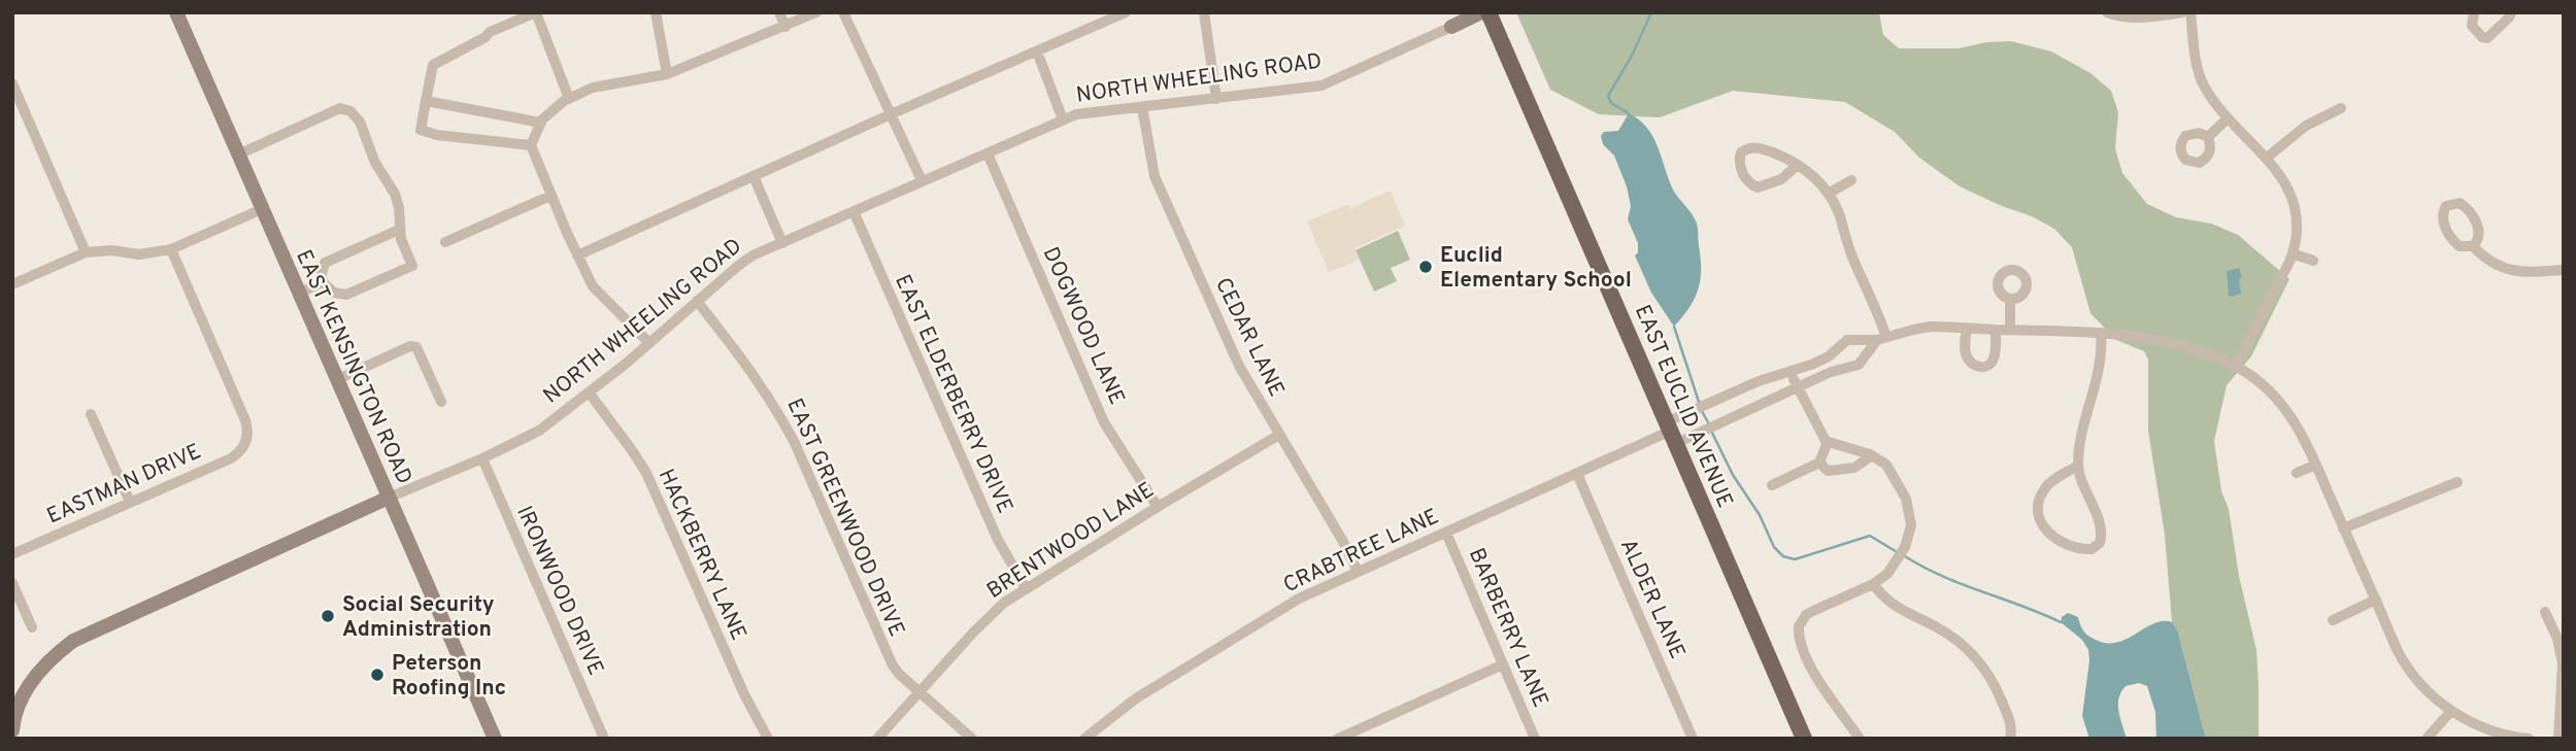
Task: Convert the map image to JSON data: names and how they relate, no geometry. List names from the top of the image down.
{
  "streets": {
    "main road": ["NORTH WHEELING ROAD", "EAST KENSINGTON ROAD", "EAST EUCLID AVENUE"],
    "street": [
      "DOGWOOD LANE",
      "CEDAR LANE",
      "EAST ELDERBERRY DRIVE",
      "EASTMAN DRIVE",
      "EAST GREENWOOD DRIVE",
      "BRENTWOOD LANE",
      "CRABTREE LANE",
      "HACKBERRY LANE",
      "IRONWOOD DRIVE",
      "ALDER LANE",
      "BARBERRY LANE"
    ]
  },
  "crossings": [
    ["NORTH WHEELING ROAD", "DOGWOOD LANE"],
    ["NORTH WHEELING ROAD", "CEDAR LANE"],
    ["NORTH WHEELING ROAD", "EAST KENSINGTON ROAD"],
    ["NORTH WHEELING ROAD", "EAST ELDERBERRY DRIVE"],
    ["NORTH WHEELING ROAD", "EAST GREENWOOD DRIVE"],
    ["NORTH WHEELING ROAD", "HACKBERRY LANE"],
    ["NORTH WHEELING ROAD", "IRONWOOD DRIVE"],
    ["DOGWOOD LANE", "BRENTWOOD LANE"],
    ["CEDAR LANE", "BRENTWOOD LANE"],
    ["CEDAR LANE", "CRABTREE LANE"],
    ["EAST ELDERBERRY DRIVE", "BRENTWOOD LANE"],
    ["EAST EUCLID AVENUE", "CRABTREE LANE"],
    ["EAST GREENWOOD DRIVE", "BRENTWOOD LANE"],
    ["CRABTREE LANE", "ALDER LANE"],
    ["CRABTREE LANE", "BARBERRY LANE"]
  ],
  "places": ["Euclid Elementary School", "Social Security Administration", "Peterson Roofing Inc"]
}
